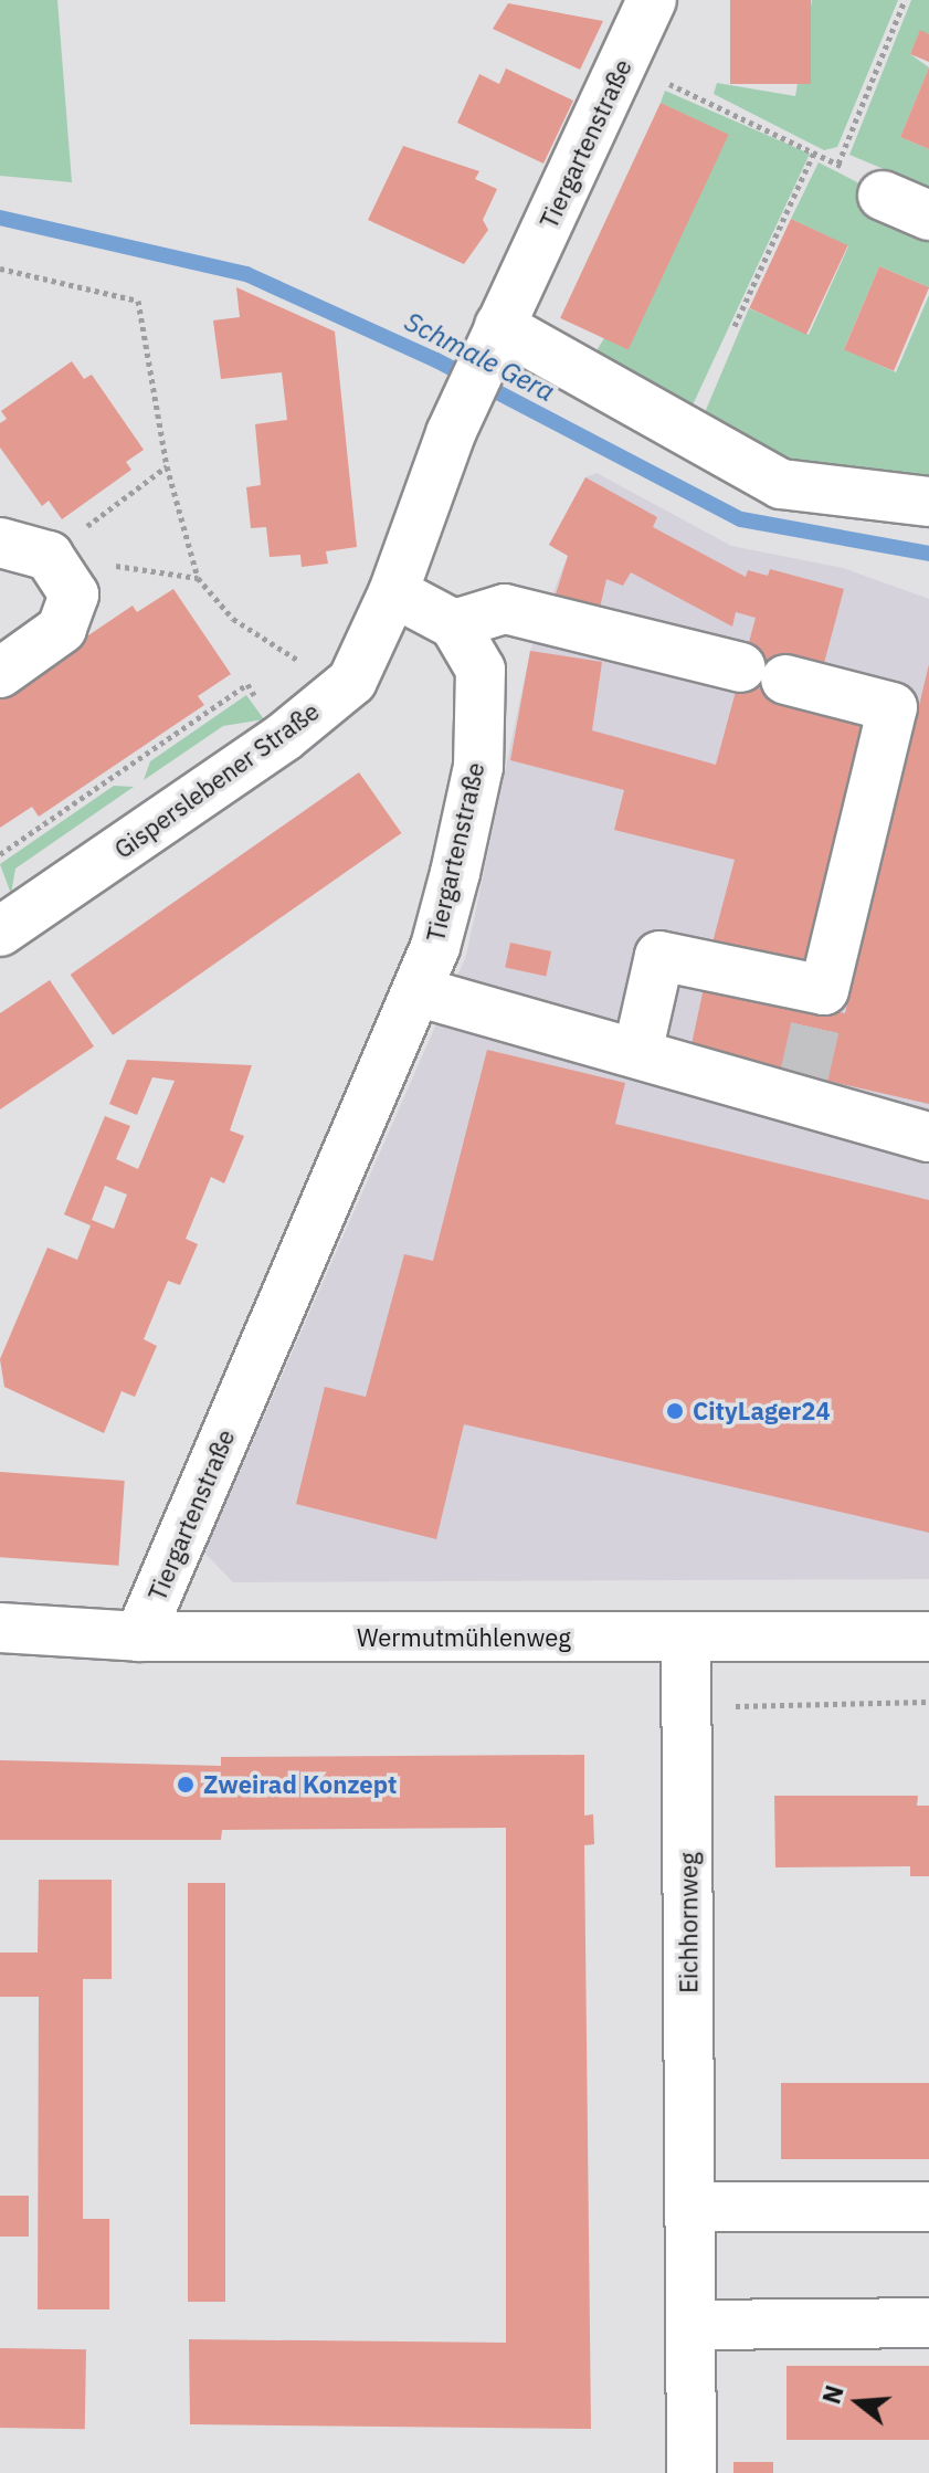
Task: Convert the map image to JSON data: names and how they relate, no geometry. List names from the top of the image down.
{
  "streets": {
    "street": [
      "Tiergartenstraße",
      "Gisperslebener Straße",
      "Wermutmühlenweg",
      "Eichhornweg"
    ]
  },
  "crossings": [
    ["Tiergartenstraße", "Gisperslebener Straße"],
    ["Tiergartenstraße", "Wermutmühlenweg"],
    ["Wermutmühlenweg", "Eichhornweg"]
  ],
  "water": ["Schmale Gera"],
  "places": ["CityLager24", "Zweirad Konzept"],
  "north": "left"
}
